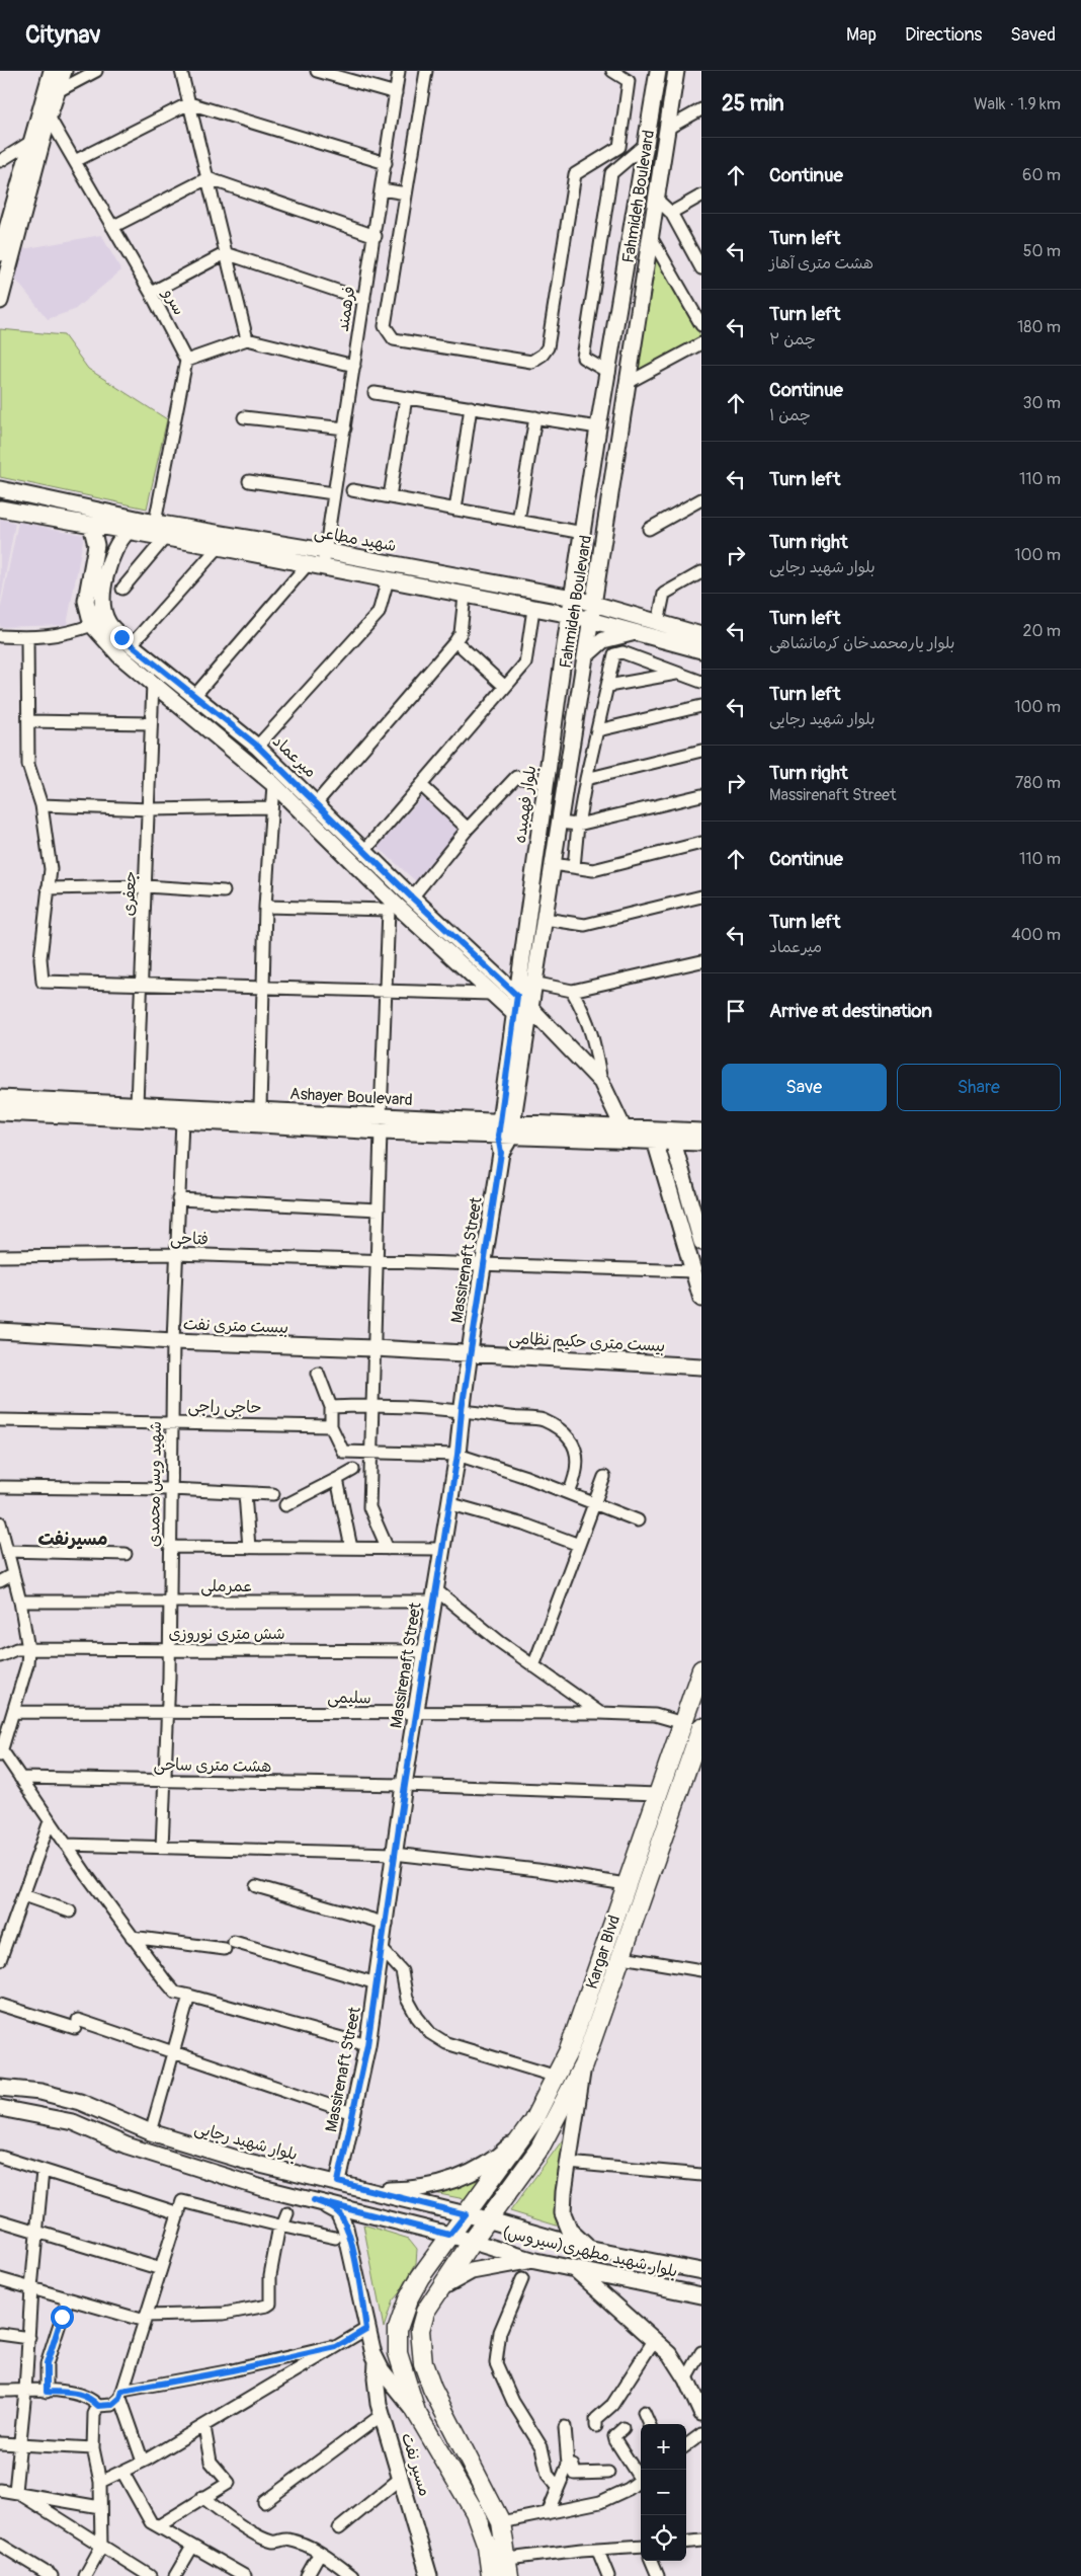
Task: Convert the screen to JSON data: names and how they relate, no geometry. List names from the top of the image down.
{
  "streets": {
    "main road": ["Kargar Blvd"],
    "street": [
      "Fahmideh Boulevard",
      "سرو",
      "فرهمند",
      "شهید مطاعی",
      "میرعماد",
      "بلوار فهمیده",
      "جعفری",
      "Ashayer Boulevard",
      "فتاحی",
      "Massirenaft Street",
      "بیست متری نفت",
      "بیست متری حکیم نظامی",
      "حاجی راجی",
      "شهید ویس محمدی",
      "عمرملی",
      "شش متری نوروزی",
      "سلیمی",
      "هشت متری ساحی",
      "بلوار شهید رجایی",
      "بلوار شهید مطهری(سیروس)",
      "مسیر نفت"
    ]
  },
  "crossings": [
    ["Fahmideh Boulevard", "شهید مطاعی"],
    ["Fahmideh Boulevard", "میرعماد"],
    ["Fahmideh Boulevard", "بلوار فهمیده"],
    ["Fahmideh Boulevard", "Massirenaft Street"],
    ["فرهمند", "شهید مطاعی"],
    ["شهید مطاعی", "میرعماد"],
    ["شهید مطاعی", "بلوار فهمیده"],
    ["میرعماد", "بلوار فهمیده"],
    ["میرعماد", "Ashayer Boulevard"],
    ["بلوار فهمیده", "Massirenaft Street"],
    ["جعفری", "Ashayer Boulevard"],
    ["Ashayer Boulevard", "Massirenaft Street"],
    ["Ashayer Boulevard", "شهید ویس محمدی"],
    ["فتاحی", "Massirenaft Street"],
    ["فتاحی", "شهید ویس محمدی"],
    ["Massirenaft Street", "بیست متری نفت"],
    ["Massirenaft Street", "بیست متری حکیم نظامی"],
    ["Massirenaft Street", "عمرملی"],
    ["Massirenaft Street", "شش متری نوروزی"],
    ["Massirenaft Street", "سلیمی"],
    ["Massirenaft Street", "هشت متری ساحی"],
    ["Massirenaft Street", "بلوار شهید رجایی"],
    ["بیست متری نفت", "بیست متری حکیم نظامی"],
    ["بیست متری نفت", "شهید ویس محمدی"],
    ["حاجی راجی", "شهید ویس محمدی"],
    ["شهید ویس محمدی", "عمرملی"],
    ["شهید ویس محمدی", "شش متری نوروزی"],
    ["شهید ویس محمدی", "سلیمی"],
    ["شهید ویس محمدی", "هشت متری ساحی"],
    ["سلیمی", "Kargar Blvd"],
    ["هشت متری ساحی", "Kargar Blvd"],
    ["Kargar Blvd", "بلوار شهید رجایی"],
    ["Kargar Blvd", "بلوار شهید مطهری(سیروس)"],
    ["بلوار شهید رجایی", "بلوار شهید مطهری(سیروس)"]
  ],
  "districts": ["مسیرنفت"],
  "page": {
    "header": "Citynav",
    "nav": ["Map", "Directions", "Saved"],
    "heading": ["25 min", "Walk · 1.9 km"],
    "list": [
      ["Continue", "60 m"],
      ["Turn left", "هشت متری آهاز", "50 m"],
      ["Turn left", "چمن ۲", "180 m"],
      ["Continue", "چمن ۱", "30 m"],
      ["Turn left", "110 m"],
      ["Turn right", "بلوار شهید رجایی", "100 m"],
      ["Turn left", "بلوار یارمحمدخان کرمانشاهی", "20 m"],
      ["Turn left", "بلوار شهید رجایی", "100 m"],
      ["Turn right", "Massirenaft Street", "780 m"],
      ["Continue", "110 m"],
      ["Turn left", "میرعماد", "400 m"],
      "Arrive at destination"
    ],
    "buttons": ["Save", "Share"],
    "map_buttons": ["+", "−"]
  }
}
